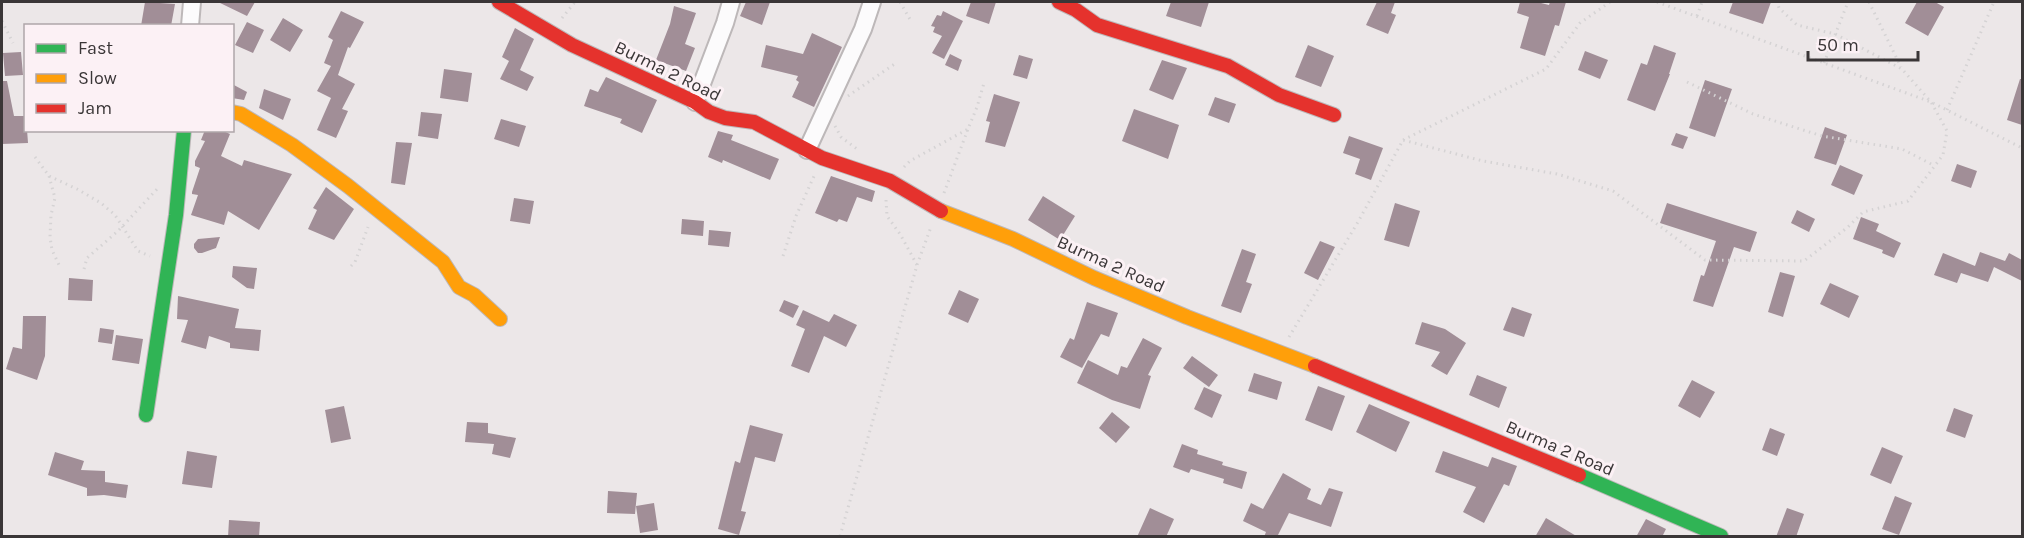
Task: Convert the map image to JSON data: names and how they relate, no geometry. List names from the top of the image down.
{
  "streets": {
    "street": ["Burma 2 Road"]
  },
  "legend": ["Fast", "Slow", "Jam"],
  "scale_bar": "50 m"
}
